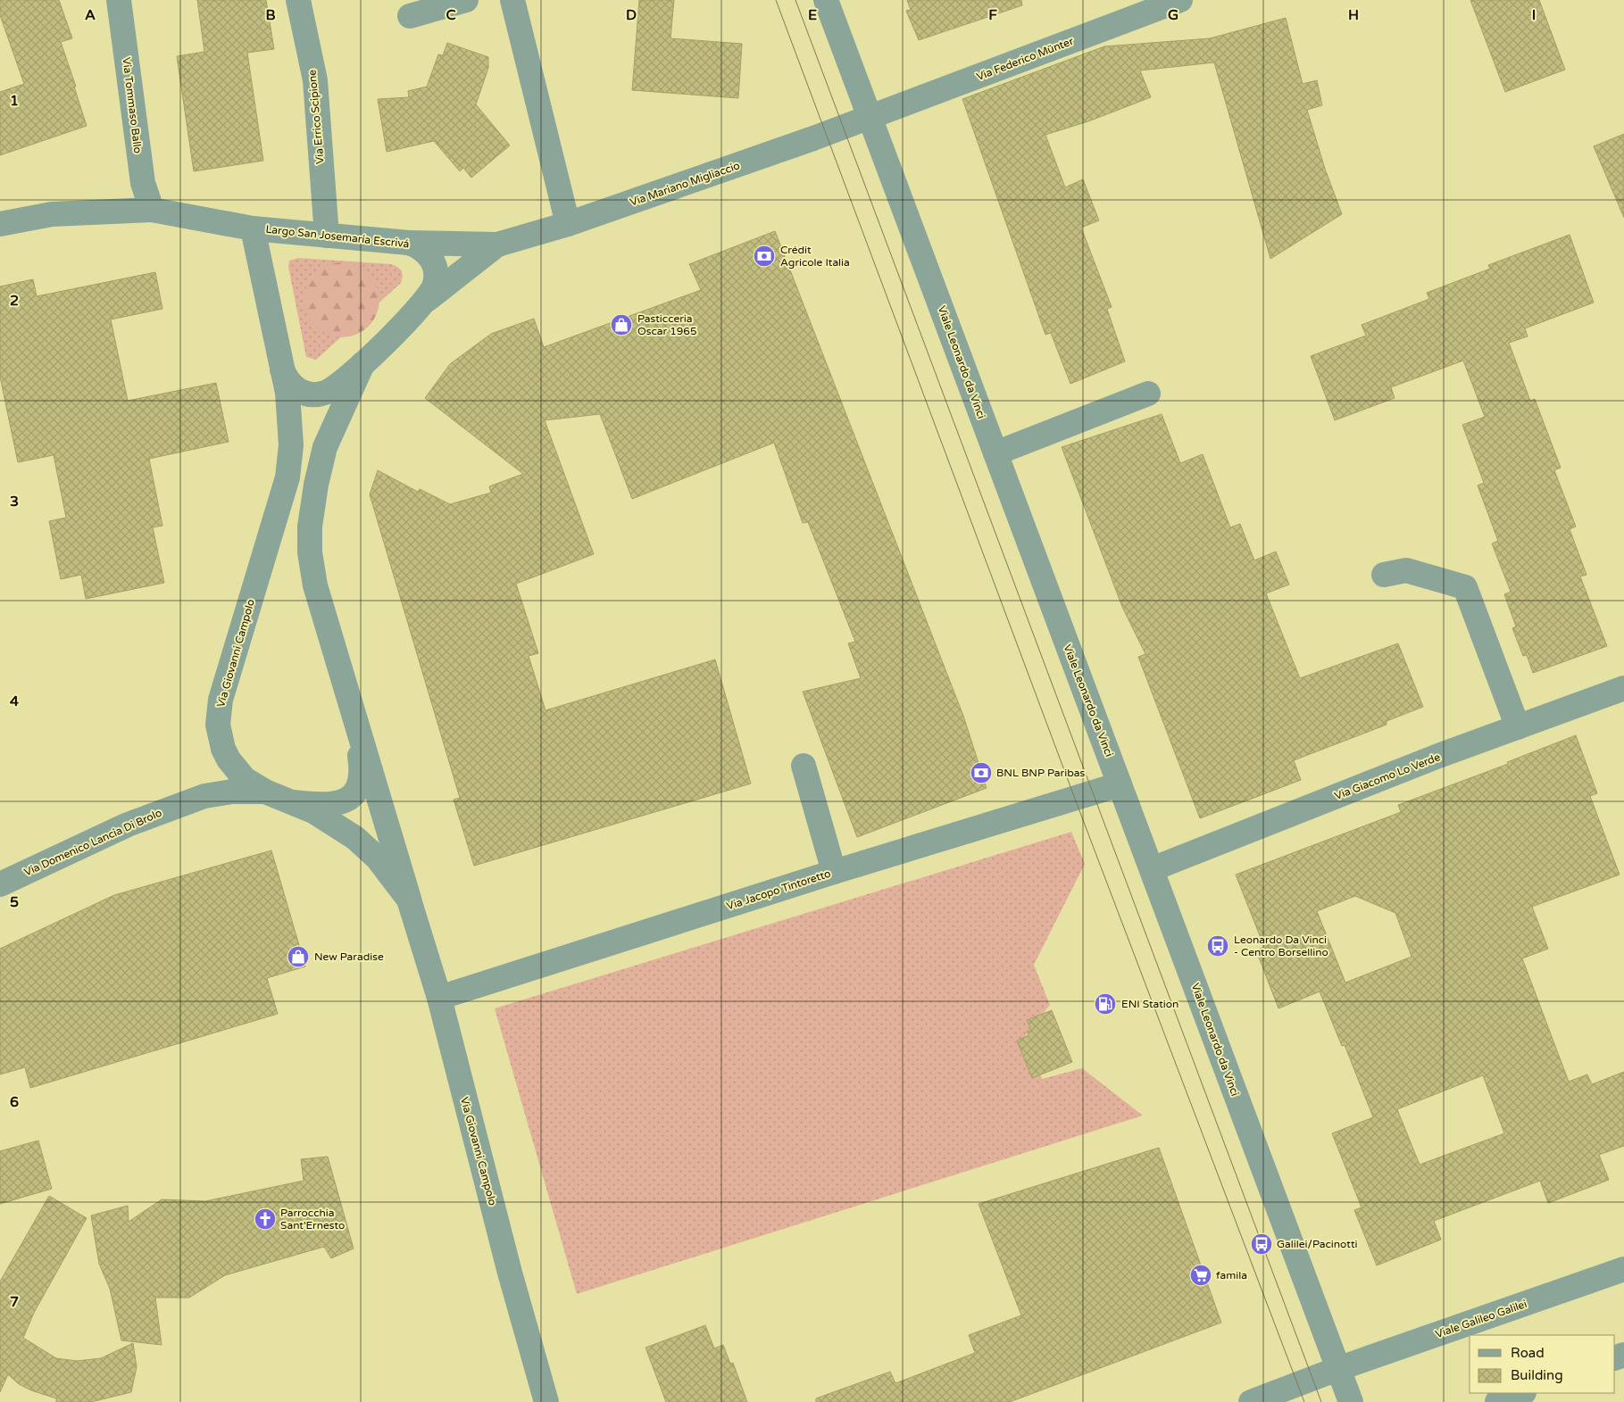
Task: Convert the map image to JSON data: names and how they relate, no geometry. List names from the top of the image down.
{
  "streets": {
    "street": [
      "Via Federico Münter",
      "Via Tommaso Ballo",
      "Via Errico Scipione",
      "Via Mariano Migliaccio",
      "Largo San Josemaría Escrivá",
      "Viale Leonardo da Vinci",
      "Via Giovanni Campolo",
      "Via Giacomo Lo Verde",
      "Via Domenico Lancia Di Brolo",
      "Via Jacopo Tintoretto",
      "Viale Galileo Galilei"
    ]
  },
  "crossings": [
    ["Via Federico Münter", "Via Mariano Migliaccio"],
    ["Via Federico Münter", "Viale Leonardo da Vinci"],
    ["Via Errico Scipione", "Largo San Josemaría Escrivá"],
    ["Via Mariano Migliaccio", "Viale Leonardo da Vinci"],
    ["Largo San Josemaría Escrivá", "Via Giovanni Campolo"],
    ["Viale Leonardo da Vinci", "Via Giacomo Lo Verde"],
    ["Viale Leonardo da Vinci", "Via Jacopo Tintoretto"],
    ["Viale Leonardo da Vinci", "Viale Galileo Galilei"],
    ["Via Giovanni Campolo", "Via Domenico Lancia Di Brolo"],
    ["Via Giovanni Campolo", "Via Jacopo Tintoretto"]
  ],
  "places": {
    "bank": ["Crédit Agricole Italia", "BNL BNP Paribas"],
    "shop": ["Pasticceria Oscar 1965", "New Paradise"],
    "bus stop": ["Leonardo Da Vinci - Centro Borsellino", "Galilei/Pacinotti"],
    "fuel station": ["ENI Station"],
    "church": ["Parrocchia Sant'Ernesto"],
    "supermarket": ["famila"]
  },
  "legend": ["Road", "Building"],
  "grid": {
    "columns": [
      "A",
      "B",
      "C",
      "D",
      "E",
      "F",
      "G",
      "H",
      "I"
    ],
    "rows": [
      "1",
      "2",
      "3",
      "4",
      "5",
      "6",
      "7"
    ]
  }
}
